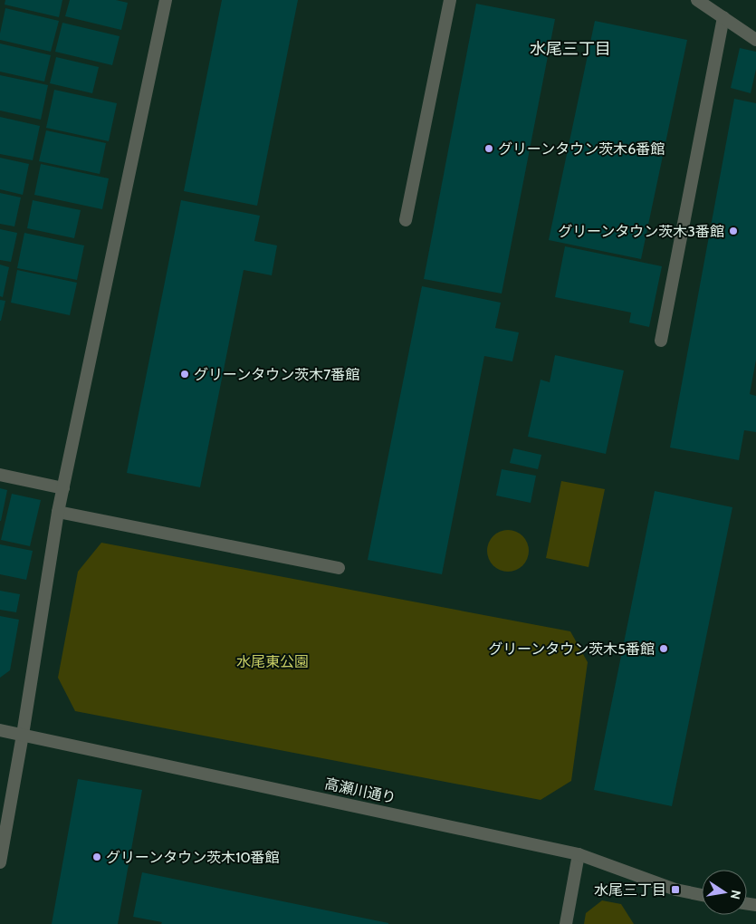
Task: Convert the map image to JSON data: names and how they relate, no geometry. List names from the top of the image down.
{
  "streets": {
    "street": ["高瀬川通り"]
  },
  "districts": ["水尾三丁目"],
  "parks": ["水尾東公園"],
  "places": {
    "other": [
      "グリーンタウン茨木6番館",
      "グリーンタウン茨木3番館",
      "グリーンタウン茨木7番館",
      "グリーンタウン茨木5番館",
      "グリーンタウン茨木10番館"
    ],
    "transit": ["水尾三丁目"]
  },
  "north": "right"
}
